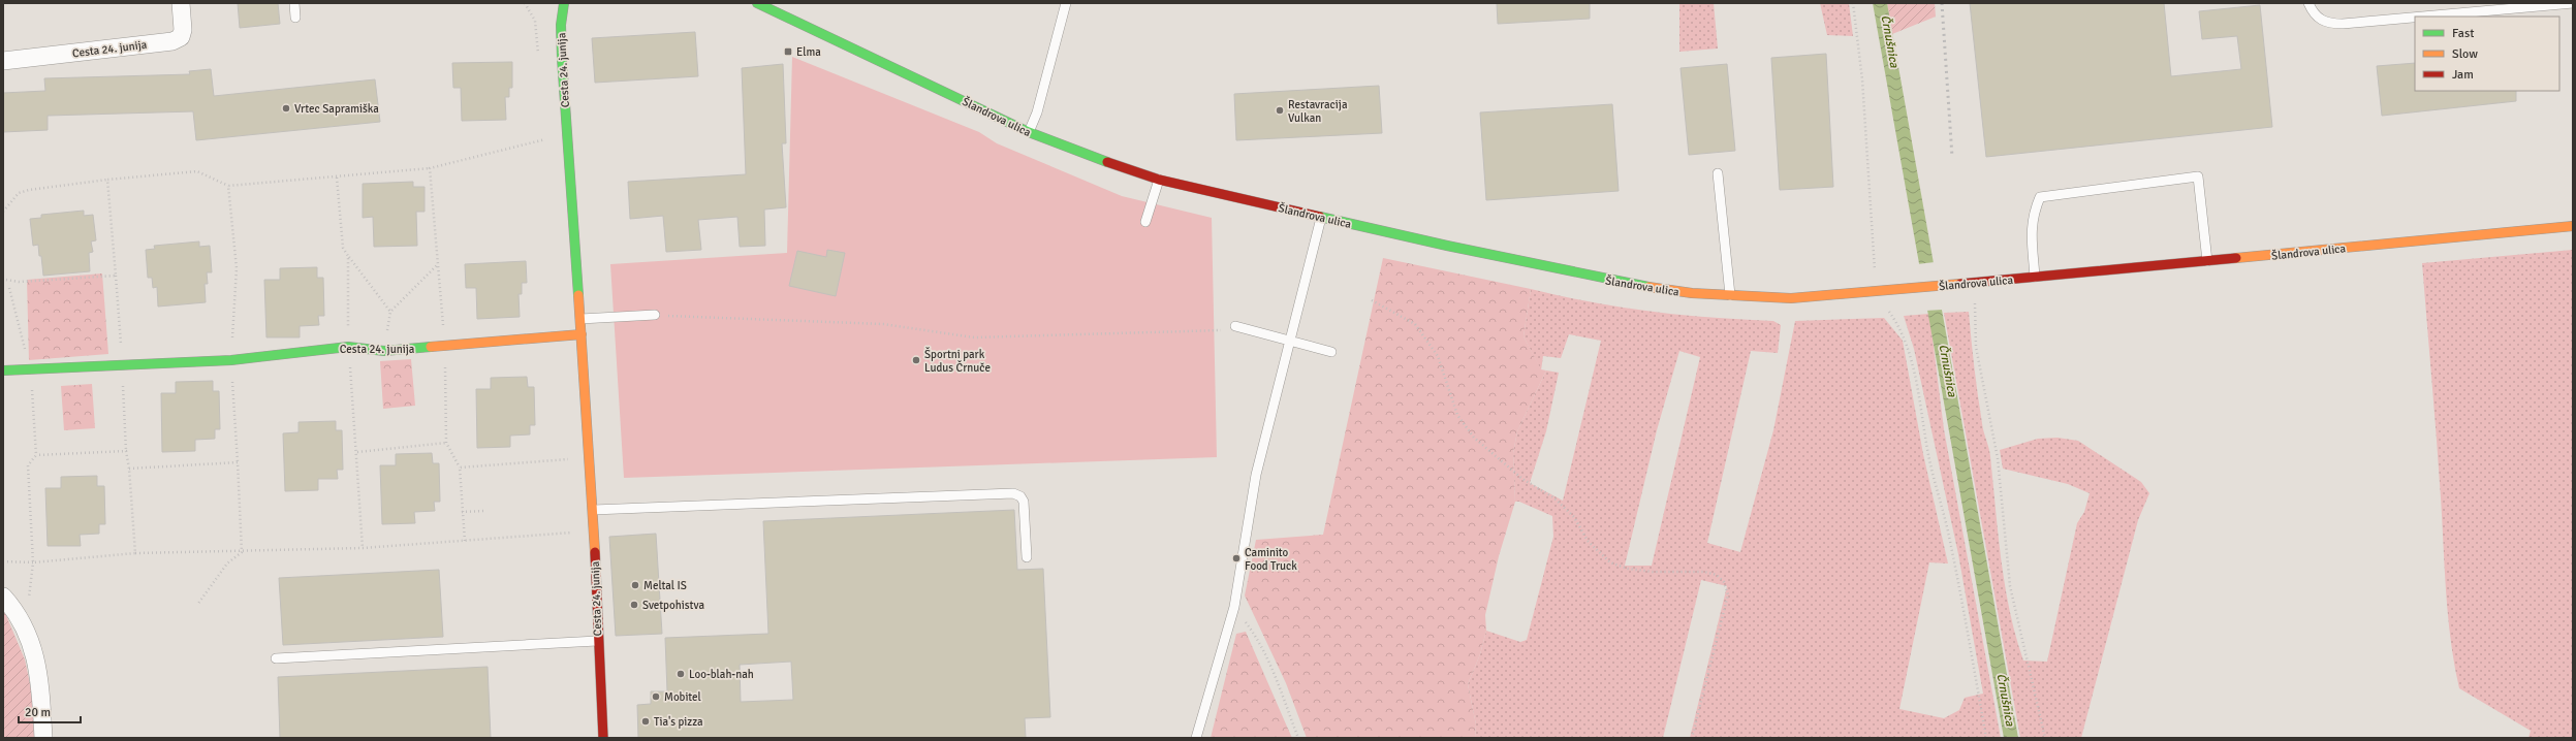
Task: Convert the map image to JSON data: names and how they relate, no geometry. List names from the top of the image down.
{
  "streets": {
    "street": ["Cesta 24. junija", "Šlandrova ulica"]
  },
  "water": ["Črnušnica"],
  "places": {
    "transit": ["Elma"],
    "other": [
      "Vrtec Sapramiška",
      "Restavracija Vulkan",
      "Športni park Ludus Črnuče",
      "Caminito Food Truck",
      "Meltal IS",
      "Svetpohistva",
      "Loo-blah-nah",
      "Mobitel",
      "Tia's pizza"
    ]
  },
  "legend": ["Fast", "Slow", "Jam"],
  "scale_bar": "20 m"
}
